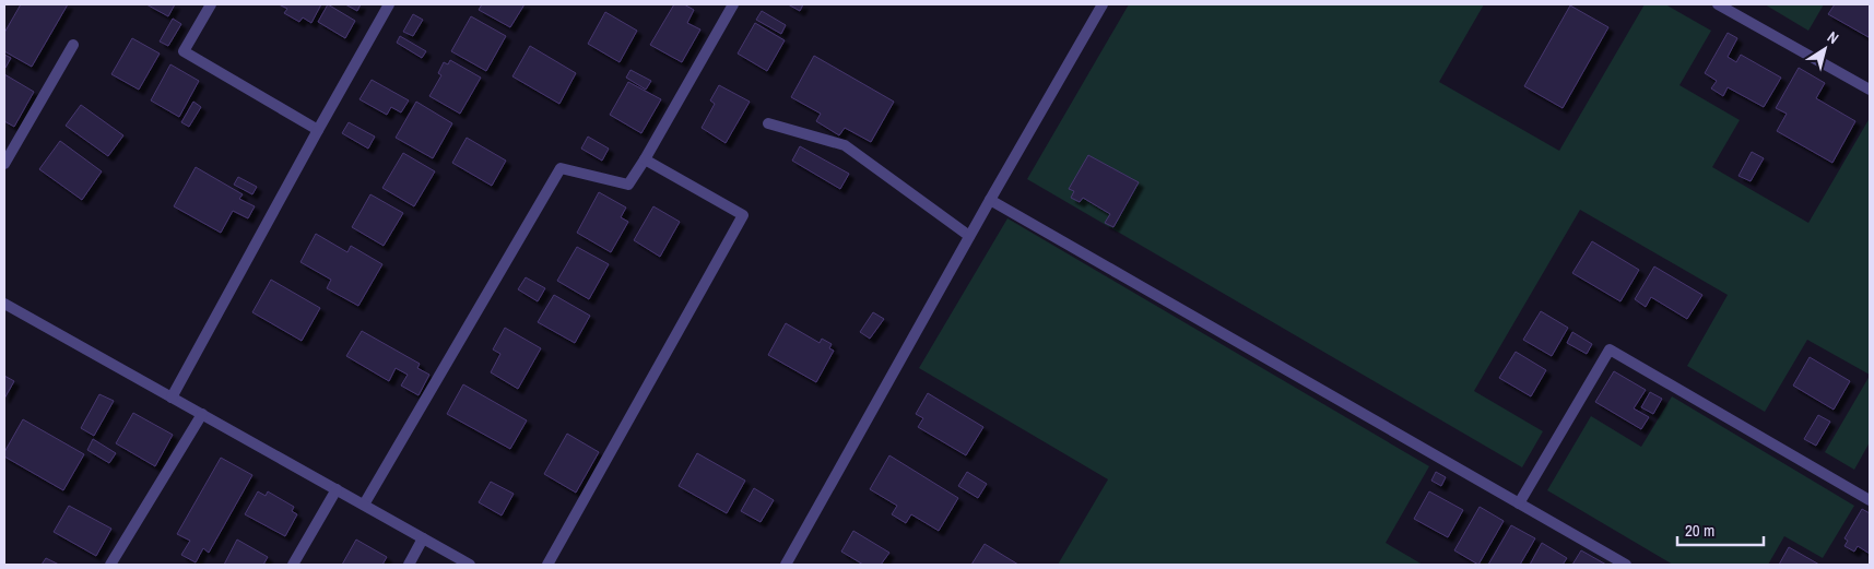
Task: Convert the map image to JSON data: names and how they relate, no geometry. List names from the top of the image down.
{
  "scale_bar": "20 m",
  "north": "top right"
}
